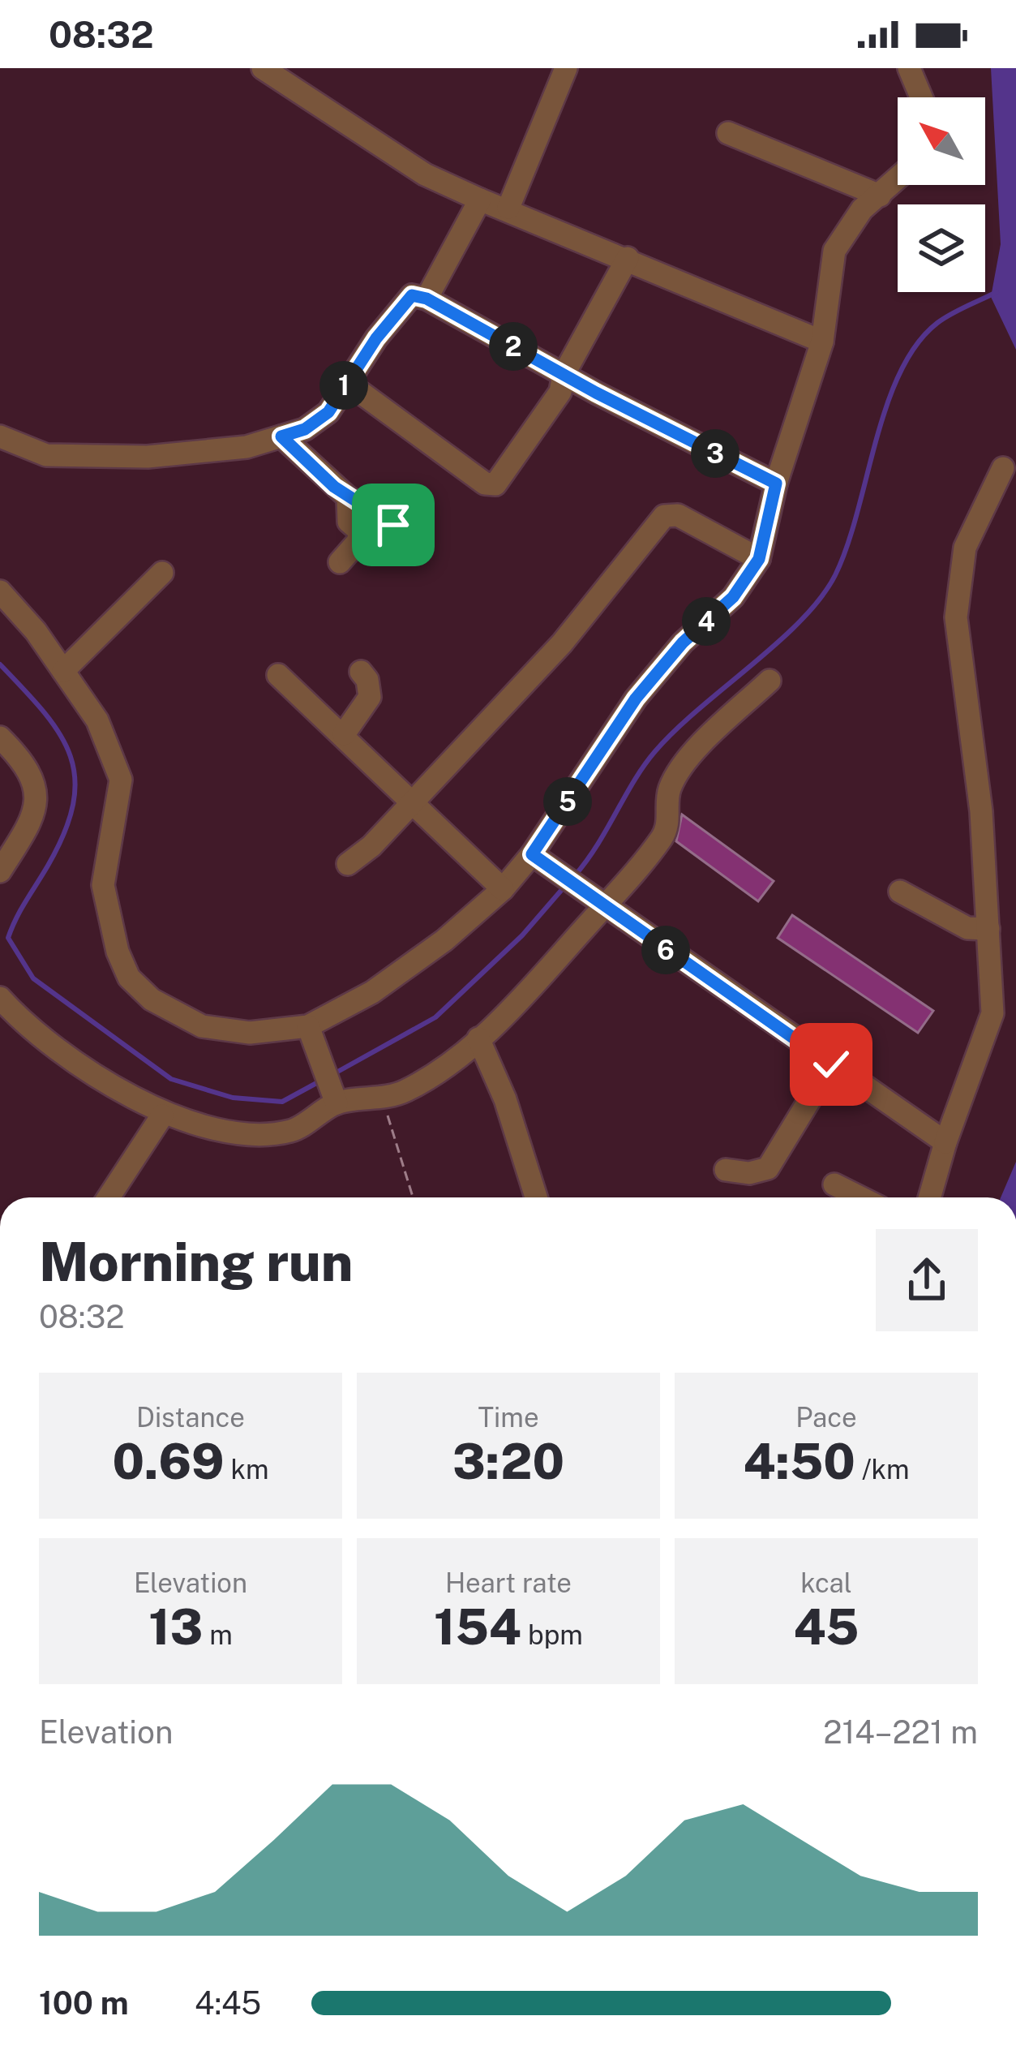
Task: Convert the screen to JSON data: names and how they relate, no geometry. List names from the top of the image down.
{
  "north": "top left",
  "page": {
    "status": "08:32",
    "pins": [
      "2",
      "1",
      "3",
      "4",
      "5",
      "6"
    ],
    "heading": ["Morning run", "08:32"],
    "stats": [
      ["Distance", "0.69 km"],
      ["Time", "3:20"],
      ["Pace", "4:50 /km"],
      ["Elevation", "13 m"],
      ["Heart rate", "154 bpm"],
      ["kcal", "45"]
    ],
    "chart": ["Elevation", "214–221 m"],
    "list": [
      {
        "name": "100 m",
        "note": "4:45"
      }
    ]
  }
}
